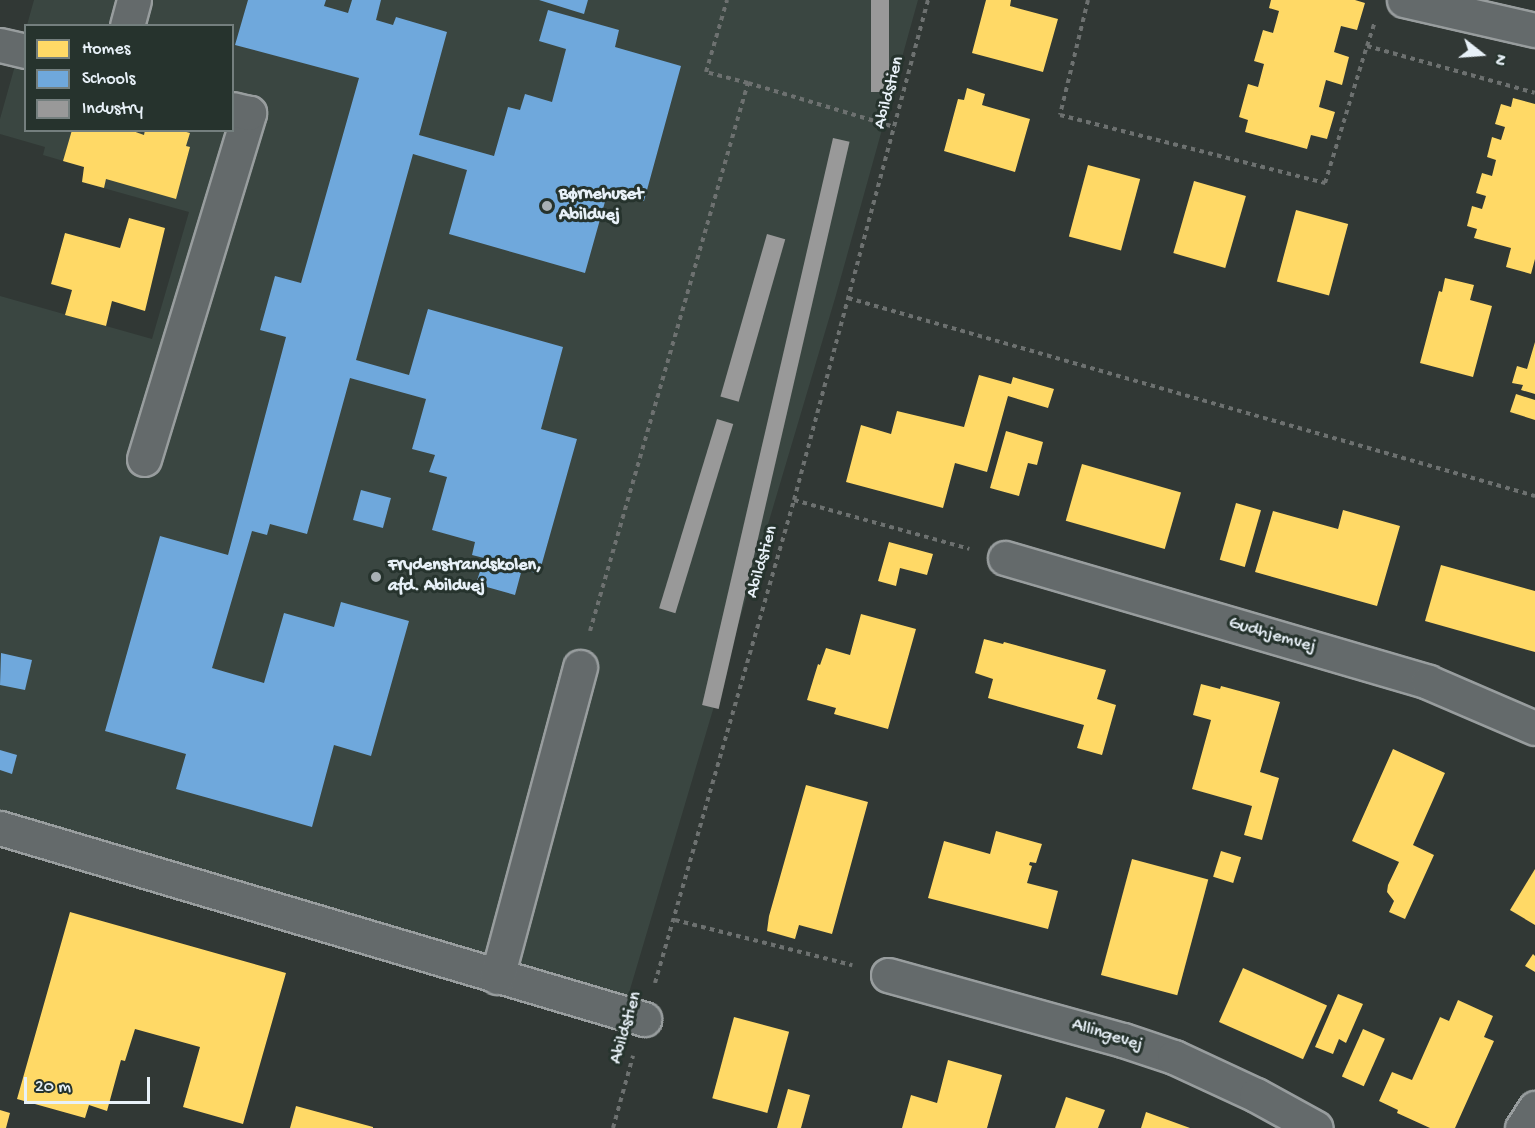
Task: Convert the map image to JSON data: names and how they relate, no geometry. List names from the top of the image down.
{
  "streets": {
    "street": ["Gudhjemvej", "Allingevej"],
    "path": ["Abildstien"]
  },
  "places": ["Børnehuset Abildvej", "Frydenstrandskolen, afd. Abildvej"],
  "legend": ["Homes", "Schools", "Industry"],
  "scale_bar": "20 m",
  "north": "right"
}
